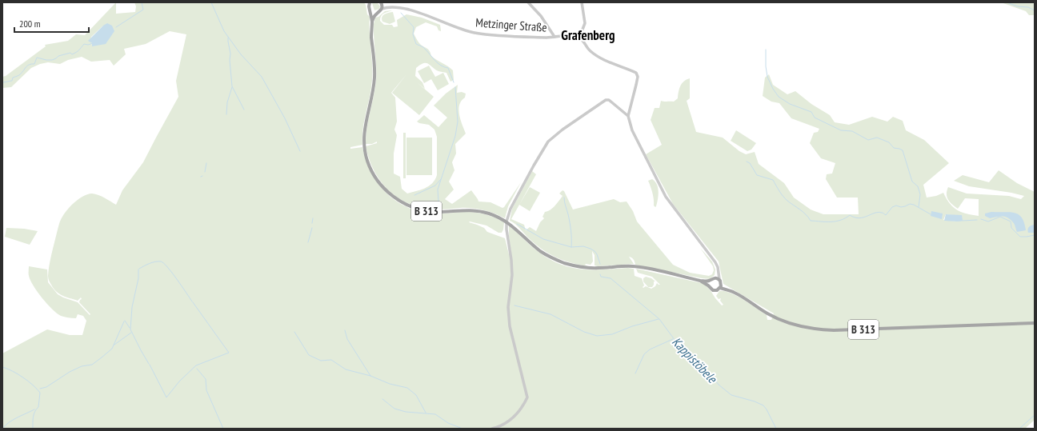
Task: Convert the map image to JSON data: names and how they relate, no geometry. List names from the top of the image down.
{
  "streets": {
    "main road": ["B 313"],
    "street": ["Metzinger Straße"]
  },
  "districts": ["Grafenberg"],
  "water": ["Kappistöbele"],
  "scale_bar": "200 m"
}
